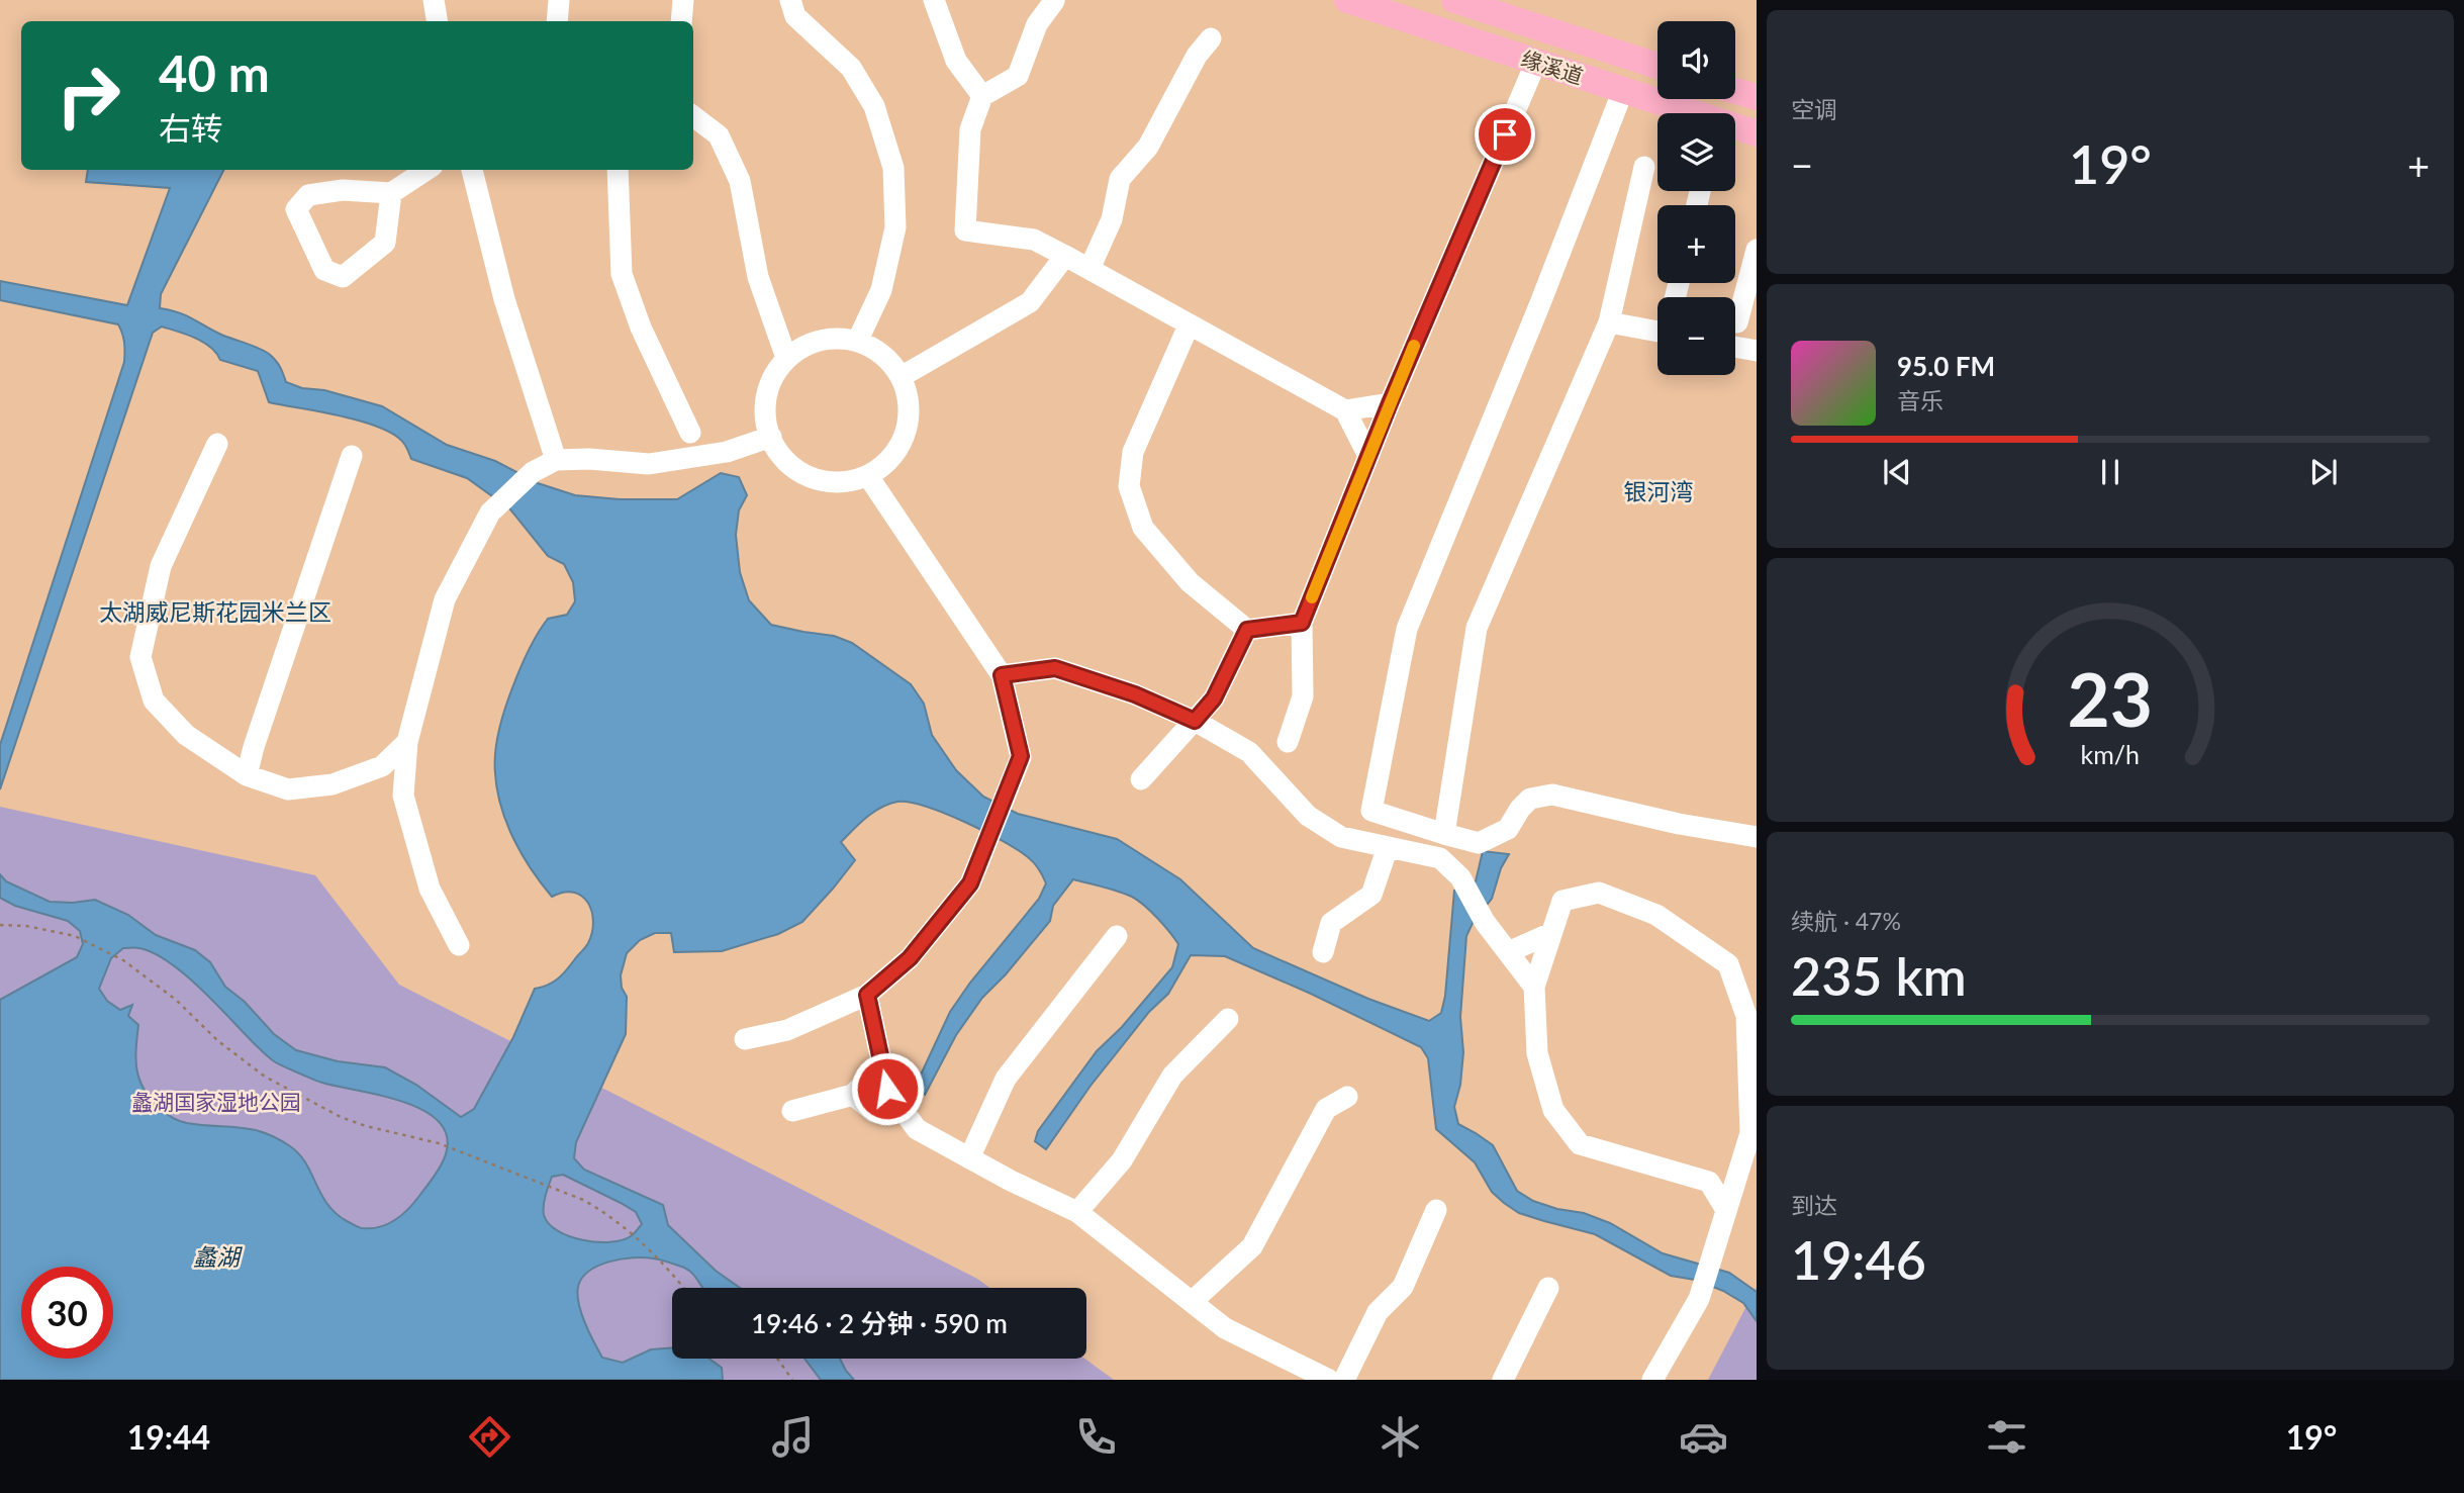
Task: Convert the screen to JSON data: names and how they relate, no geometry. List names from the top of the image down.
{
  "streets": {
    "main road": ["缘溪道"]
  },
  "districts": ["银河湾", "太湖威尼斯花园米兰区"],
  "water": ["蠡湖"],
  "parks": ["蠡湖国家湿地公园"],
  "page": {
    "tile": [
      "空调",
      ["续航 · 47%", "235 km"],
      ["到达", "19:46"]
    ],
    "map_buttons": ["+", "−"],
    "turn": ["40 m", "右转"],
    "heat": ["−", "19°", "+"],
    "song": ["95.0 FM", "音乐"],
    "limit": "30",
    "trip": "19:46 · 2 分钟 · 590 m",
    "tabs": ["19:44", "19°"],
    "gauge": ["23", "km/h"]
  }
}
